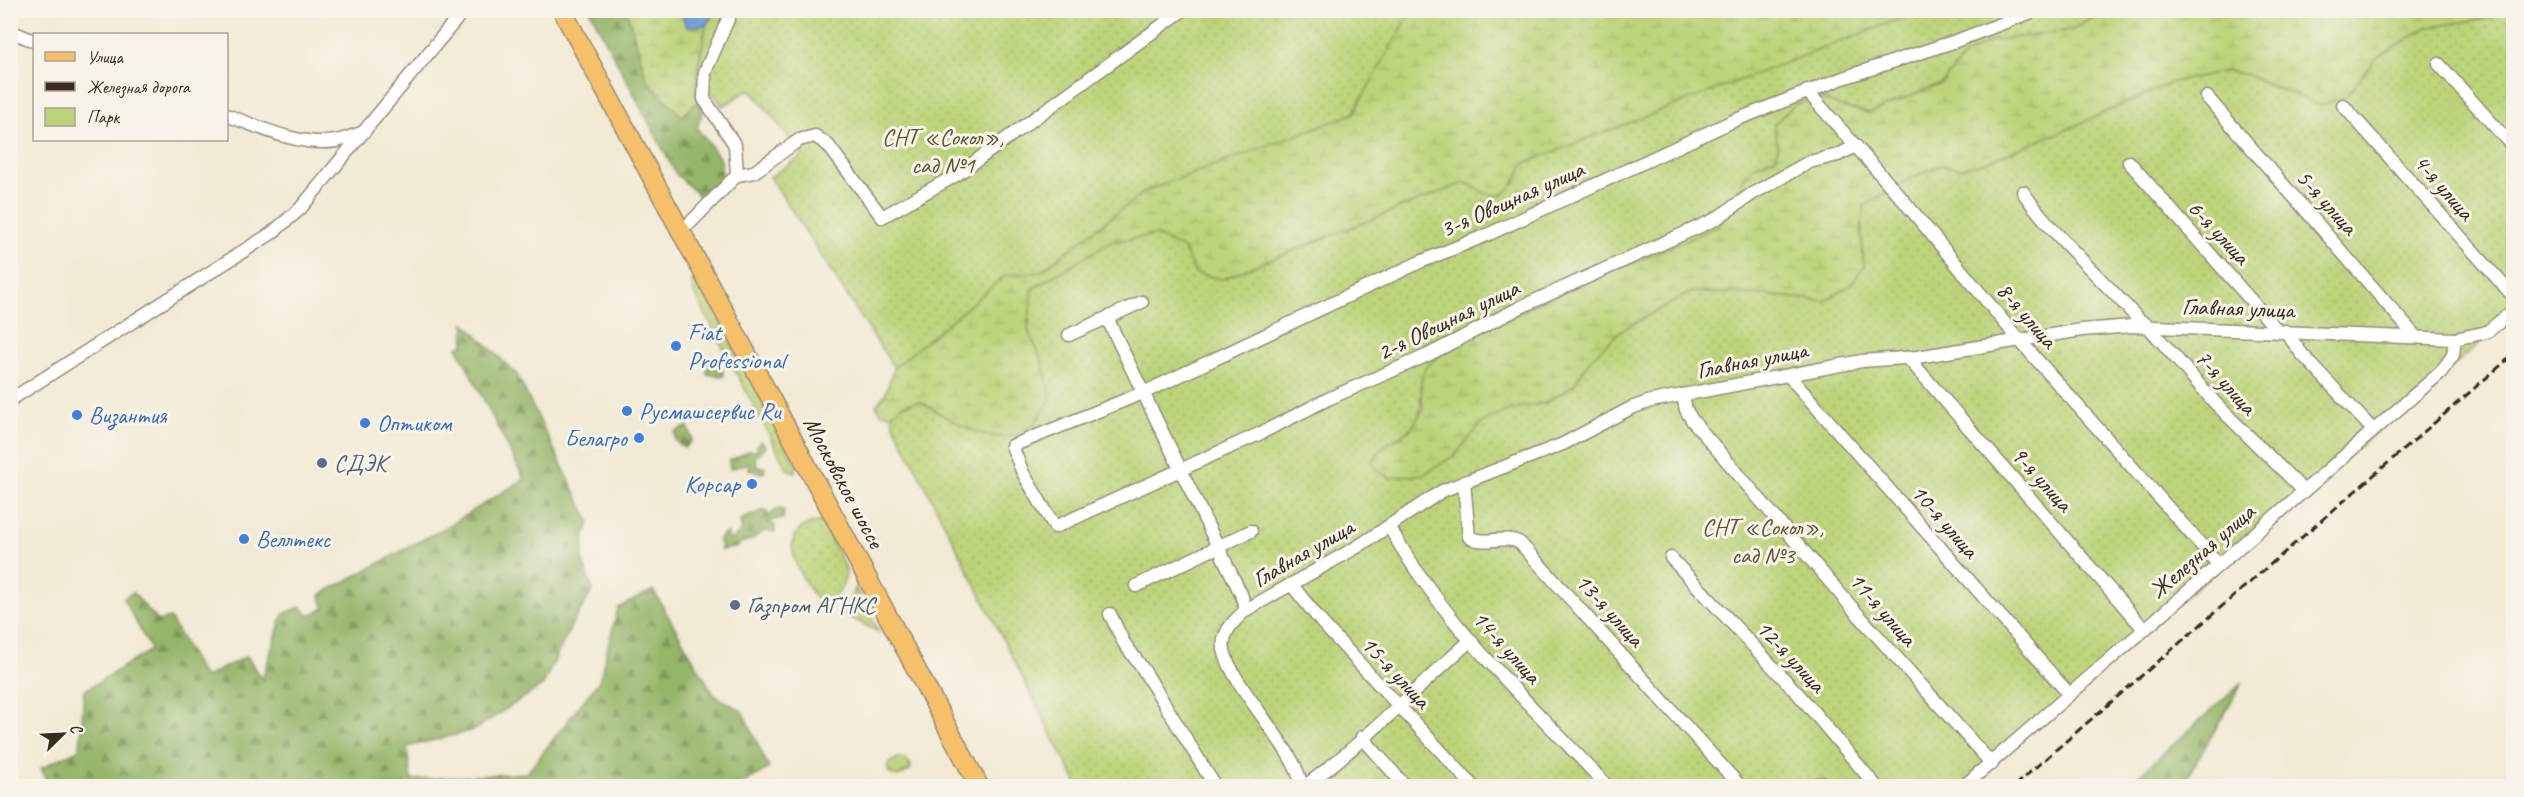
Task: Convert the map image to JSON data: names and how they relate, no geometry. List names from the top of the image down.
{
  "streets": {
    "main road": ["Московское шоссе"],
    "street": [
      "4-я улица",
      "3-я Овощная улица",
      "5-я улица",
      "6-я улица",
      "Главная улица",
      "8-я улица",
      "2-я Овощная улица",
      "7-я улица",
      "9-я улица",
      "10-я улица",
      "Железная улица",
      "11-я улица",
      "13-я улица",
      "14-я улица",
      "12-я улица",
      "15-я улица"
    ]
  },
  "crossings": [
    ["3-я Овощная улица", "8-я улица"],
    ["3-я Овощная улица", "2-я Овощная улица"],
    ["5-я улица", "Главная улица"],
    ["6-я улица", "Главная улица"],
    ["6-я улица", "Железная улица"],
    ["Главная улица", "8-я улица"],
    ["Главная улица", "7-я улица"],
    ["Главная улица", "9-я улица"],
    ["Главная улица", "10-я улица"],
    ["Главная улица", "Железная улица"],
    ["Главная улица", "11-я улица"],
    ["Главная улица", "13-я улица"],
    ["Главная улица", "14-я улица"],
    ["Главная улица", "15-я улица"],
    ["8-я улица", "2-я Овощная улица"],
    ["8-я улица", "Железная улица"],
    ["7-я улица", "Железная улица"],
    ["9-я улица", "Железная улица"],
    ["10-я улица", "Железная улица"],
    ["Железная улица", "11-я улица"]
  ],
  "parks": ["СНТ «Сокол», сад №1", "СНТ «Сокол», сад №3"],
  "places": [
    "Fiat Professional",
    "Русмашсервис Ru",
    "Византия",
    "Оптиком",
    "Белагро",
    "СДЭК",
    "Корсар",
    "Веллтекс",
    "Газпром АГНКС"
  ],
  "legend": ["Улица", "Железная дорога", "Парк"],
  "north": "top right"
}
